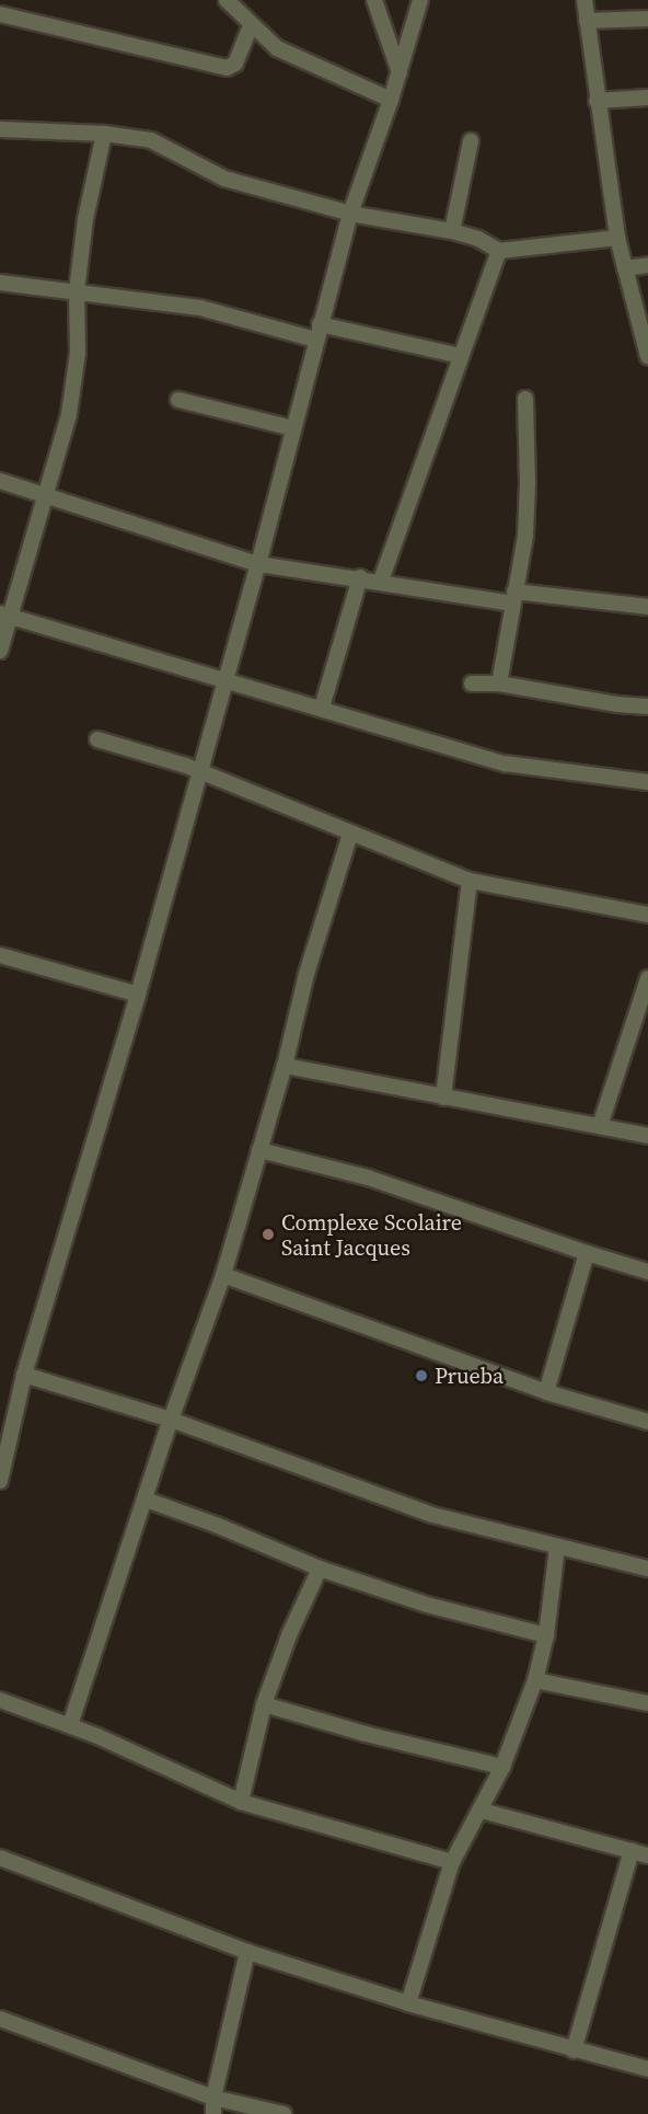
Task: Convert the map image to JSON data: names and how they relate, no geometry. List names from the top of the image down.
{
  "places": ["Complexe Scolaire Saint Jacques", "Prueba"]
}
